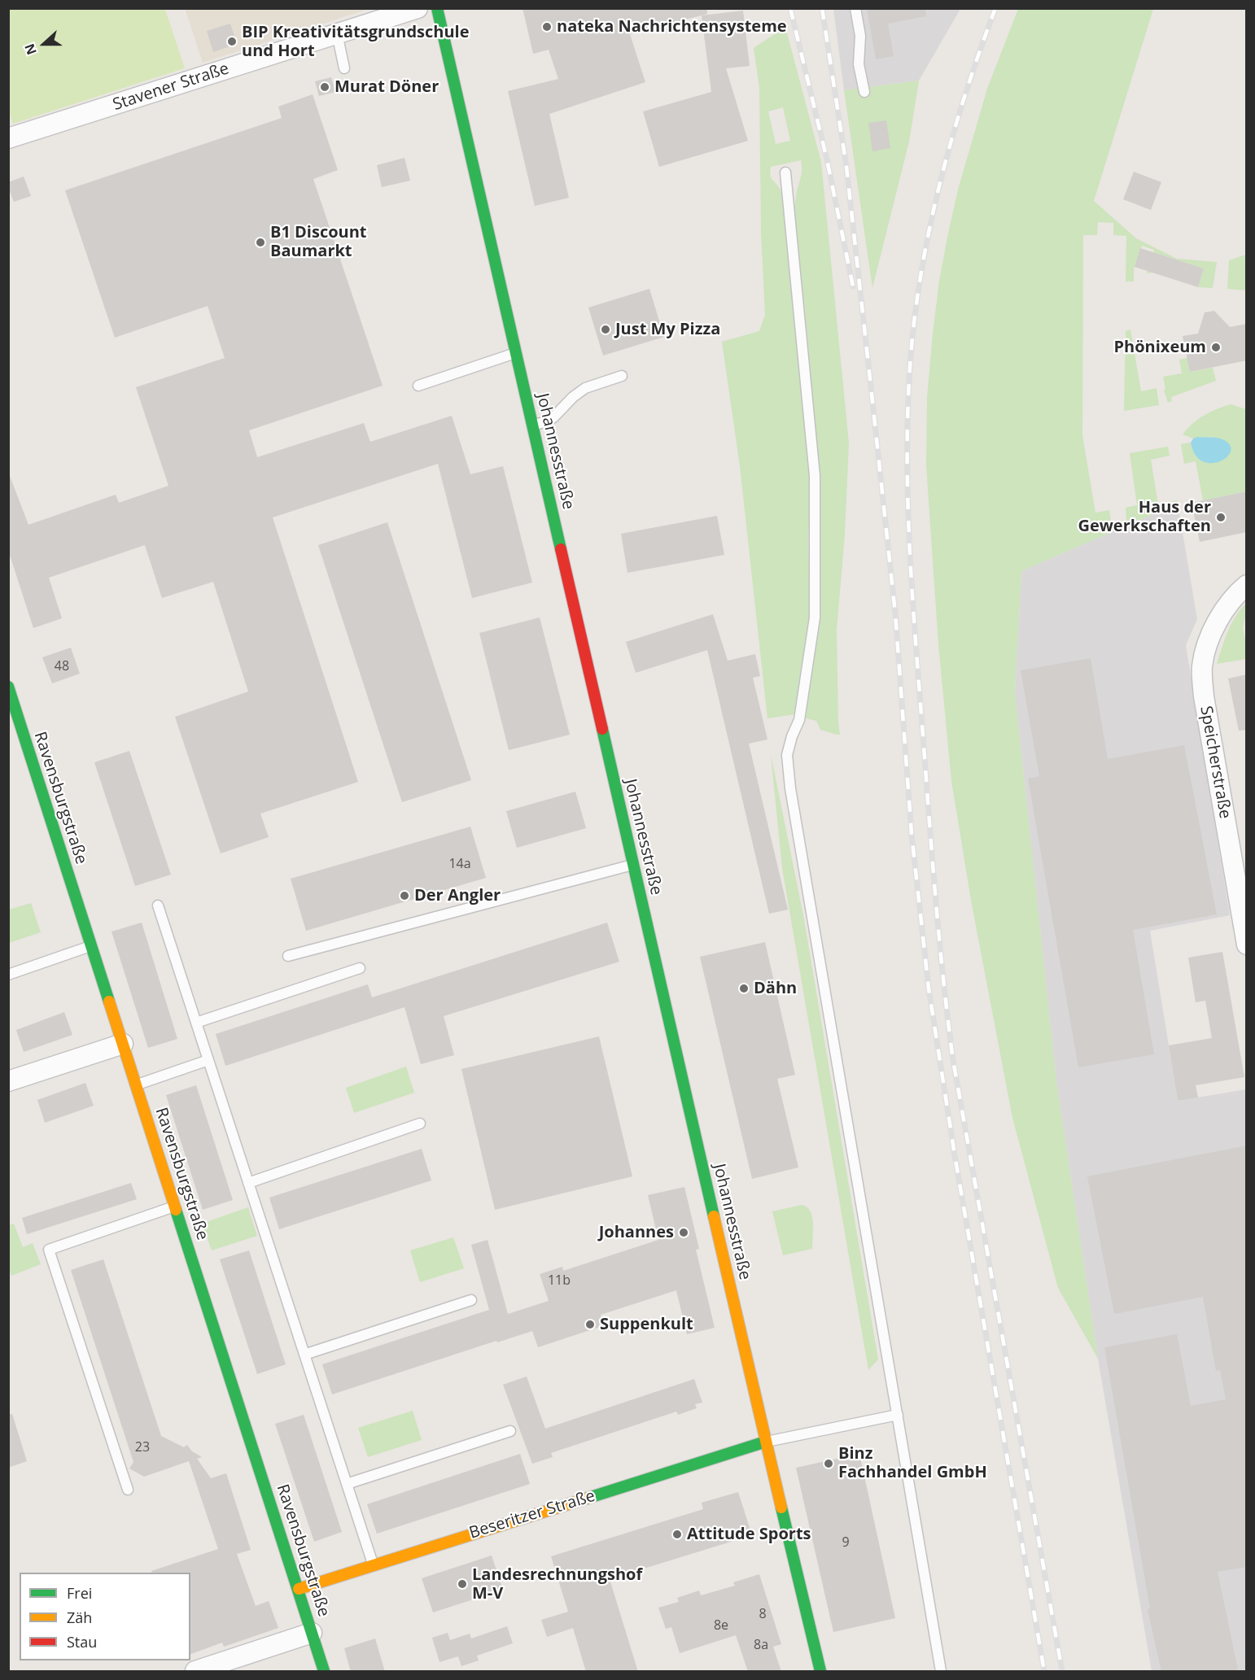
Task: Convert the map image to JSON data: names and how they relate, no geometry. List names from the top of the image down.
{
  "streets": {
    "main road": ["Johannesstraße", "Ravensburgstraße", "Beseritzer Straße"],
    "street": ["Stavener Straße", "Speicherstraße"]
  },
  "crossings": [
    ["Johannesstraße", "Beseritzer Straße"],
    ["Ravensburgstraße", "Beseritzer Straße"]
  ],
  "places": [
    "nateka Nachrichtensysteme",
    "BIP Kreativitätsgrundschule und Hort",
    "Murat Döner",
    "B1 Discount Baumarkt",
    "Just My Pizza",
    "Phönixeum",
    "Haus der Gewerkschaften",
    "Der Angler",
    "Dähn",
    "Johannes",
    "Suppenkult",
    "Binz Fachhandel GmbH",
    "Attitude Sports",
    "Landesrechnungshof M-V"
  ],
  "house_numbers": [
    "48",
    "14a",
    "11b",
    "23",
    "9",
    "8",
    "8e",
    "8a"
  ],
  "legend": ["Frei", "Zäh", "Stau"],
  "north": "left"
}
